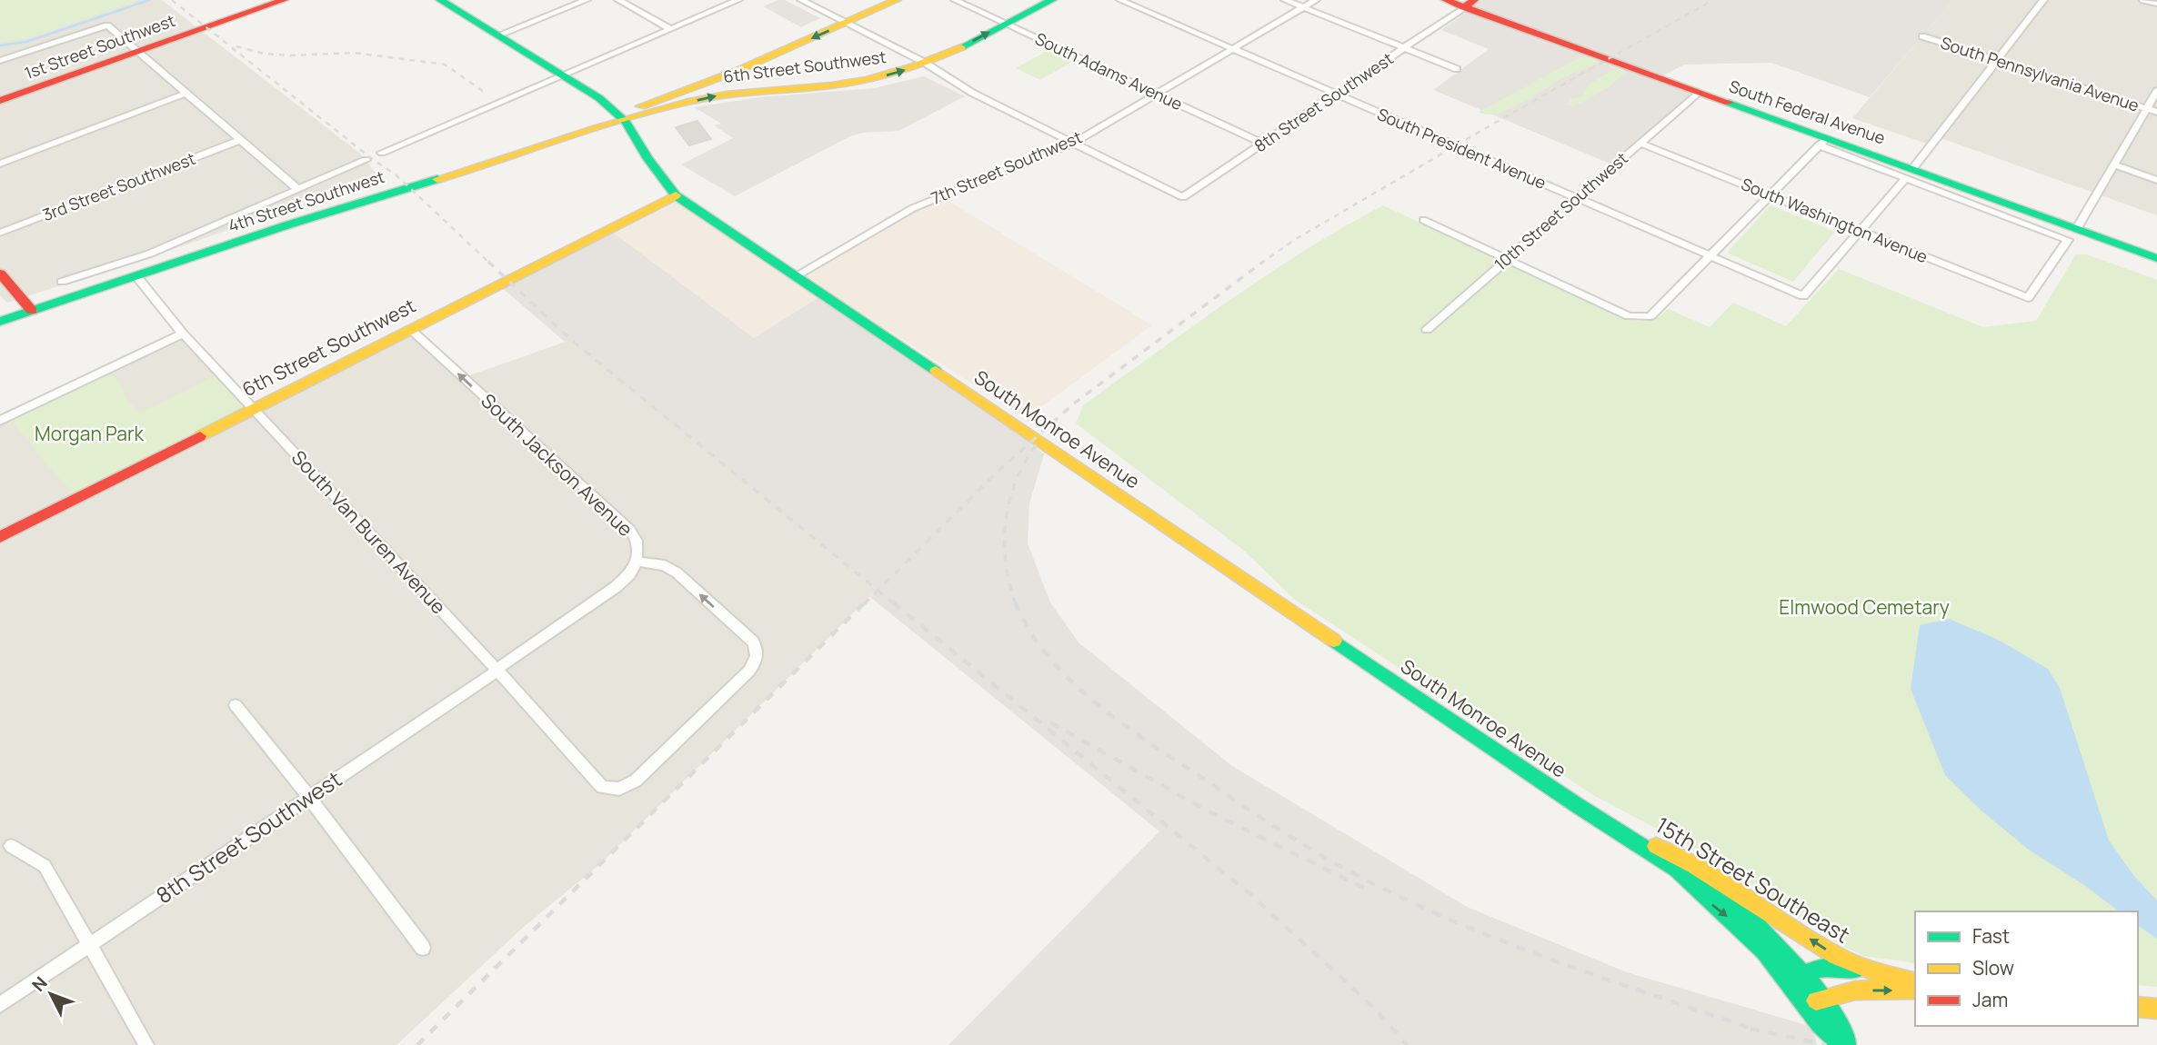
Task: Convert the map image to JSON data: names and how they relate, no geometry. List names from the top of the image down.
{
  "streets": {
    "main road": [
      "1st Street Southwest",
      "6th Street Southwest",
      "South Federal Avenue",
      "4th Street Southwest",
      "South Monroe Avenue",
      "15th Street Southeast"
    ],
    "street": [
      "South Adams Avenue",
      "South Pennsylvania Avenue",
      "8th Street Southwest",
      "South President Avenue",
      "7th Street Southwest",
      "3rd Street Southwest",
      "10th Street Southwest",
      "South Washington Avenue",
      "South Jackson Avenue",
      "South Van Buren Avenue"
    ]
  },
  "crossings": [
    ["6th Street Southwest", "South Adams Avenue"],
    ["6th Street Southwest", "4th Street Southwest"],
    ["6th Street Southwest", "South Monroe Avenue"],
    ["6th Street Southwest", "South Jackson Avenue"],
    ["6th Street Southwest", "South Van Buren Avenue"],
    ["South Adams Avenue", "8th Street Southwest"],
    ["South Adams Avenue", "7th Street Southwest"],
    ["8th Street Southwest", "South Federal Avenue"],
    ["8th Street Southwest", "South President Avenue"],
    ["8th Street Southwest", "7th Street Southwest"],
    ["8th Street Southwest", "South Jackson Avenue"],
    ["8th Street Southwest", "South Van Buren Avenue"],
    ["South Federal Avenue", "10th Street Southwest"],
    ["South Federal Avenue", "South Washington Avenue"],
    ["South President Avenue", "7th Street Southwest"],
    ["South President Avenue", "10th Street Southwest"],
    ["South President Avenue", "South Washington Avenue"],
    ["7th Street Southwest", "South Monroe Avenue"],
    ["4th Street Southwest", "South Monroe Avenue"],
    ["4th Street Southwest", "South Van Buren Avenue"],
    ["10th Street Southwest", "South Washington Avenue"],
    ["South Monroe Avenue", "15th Street Southeast"],
    ["South Jackson Avenue", "South Van Buren Avenue"]
  ],
  "one_way": ["15th Street Southeast"],
  "parks": ["Morgan Park", "Elmwood Cemetary"],
  "legend": ["Fast", "Slow", "Jam"],
  "north": "top left"
}
